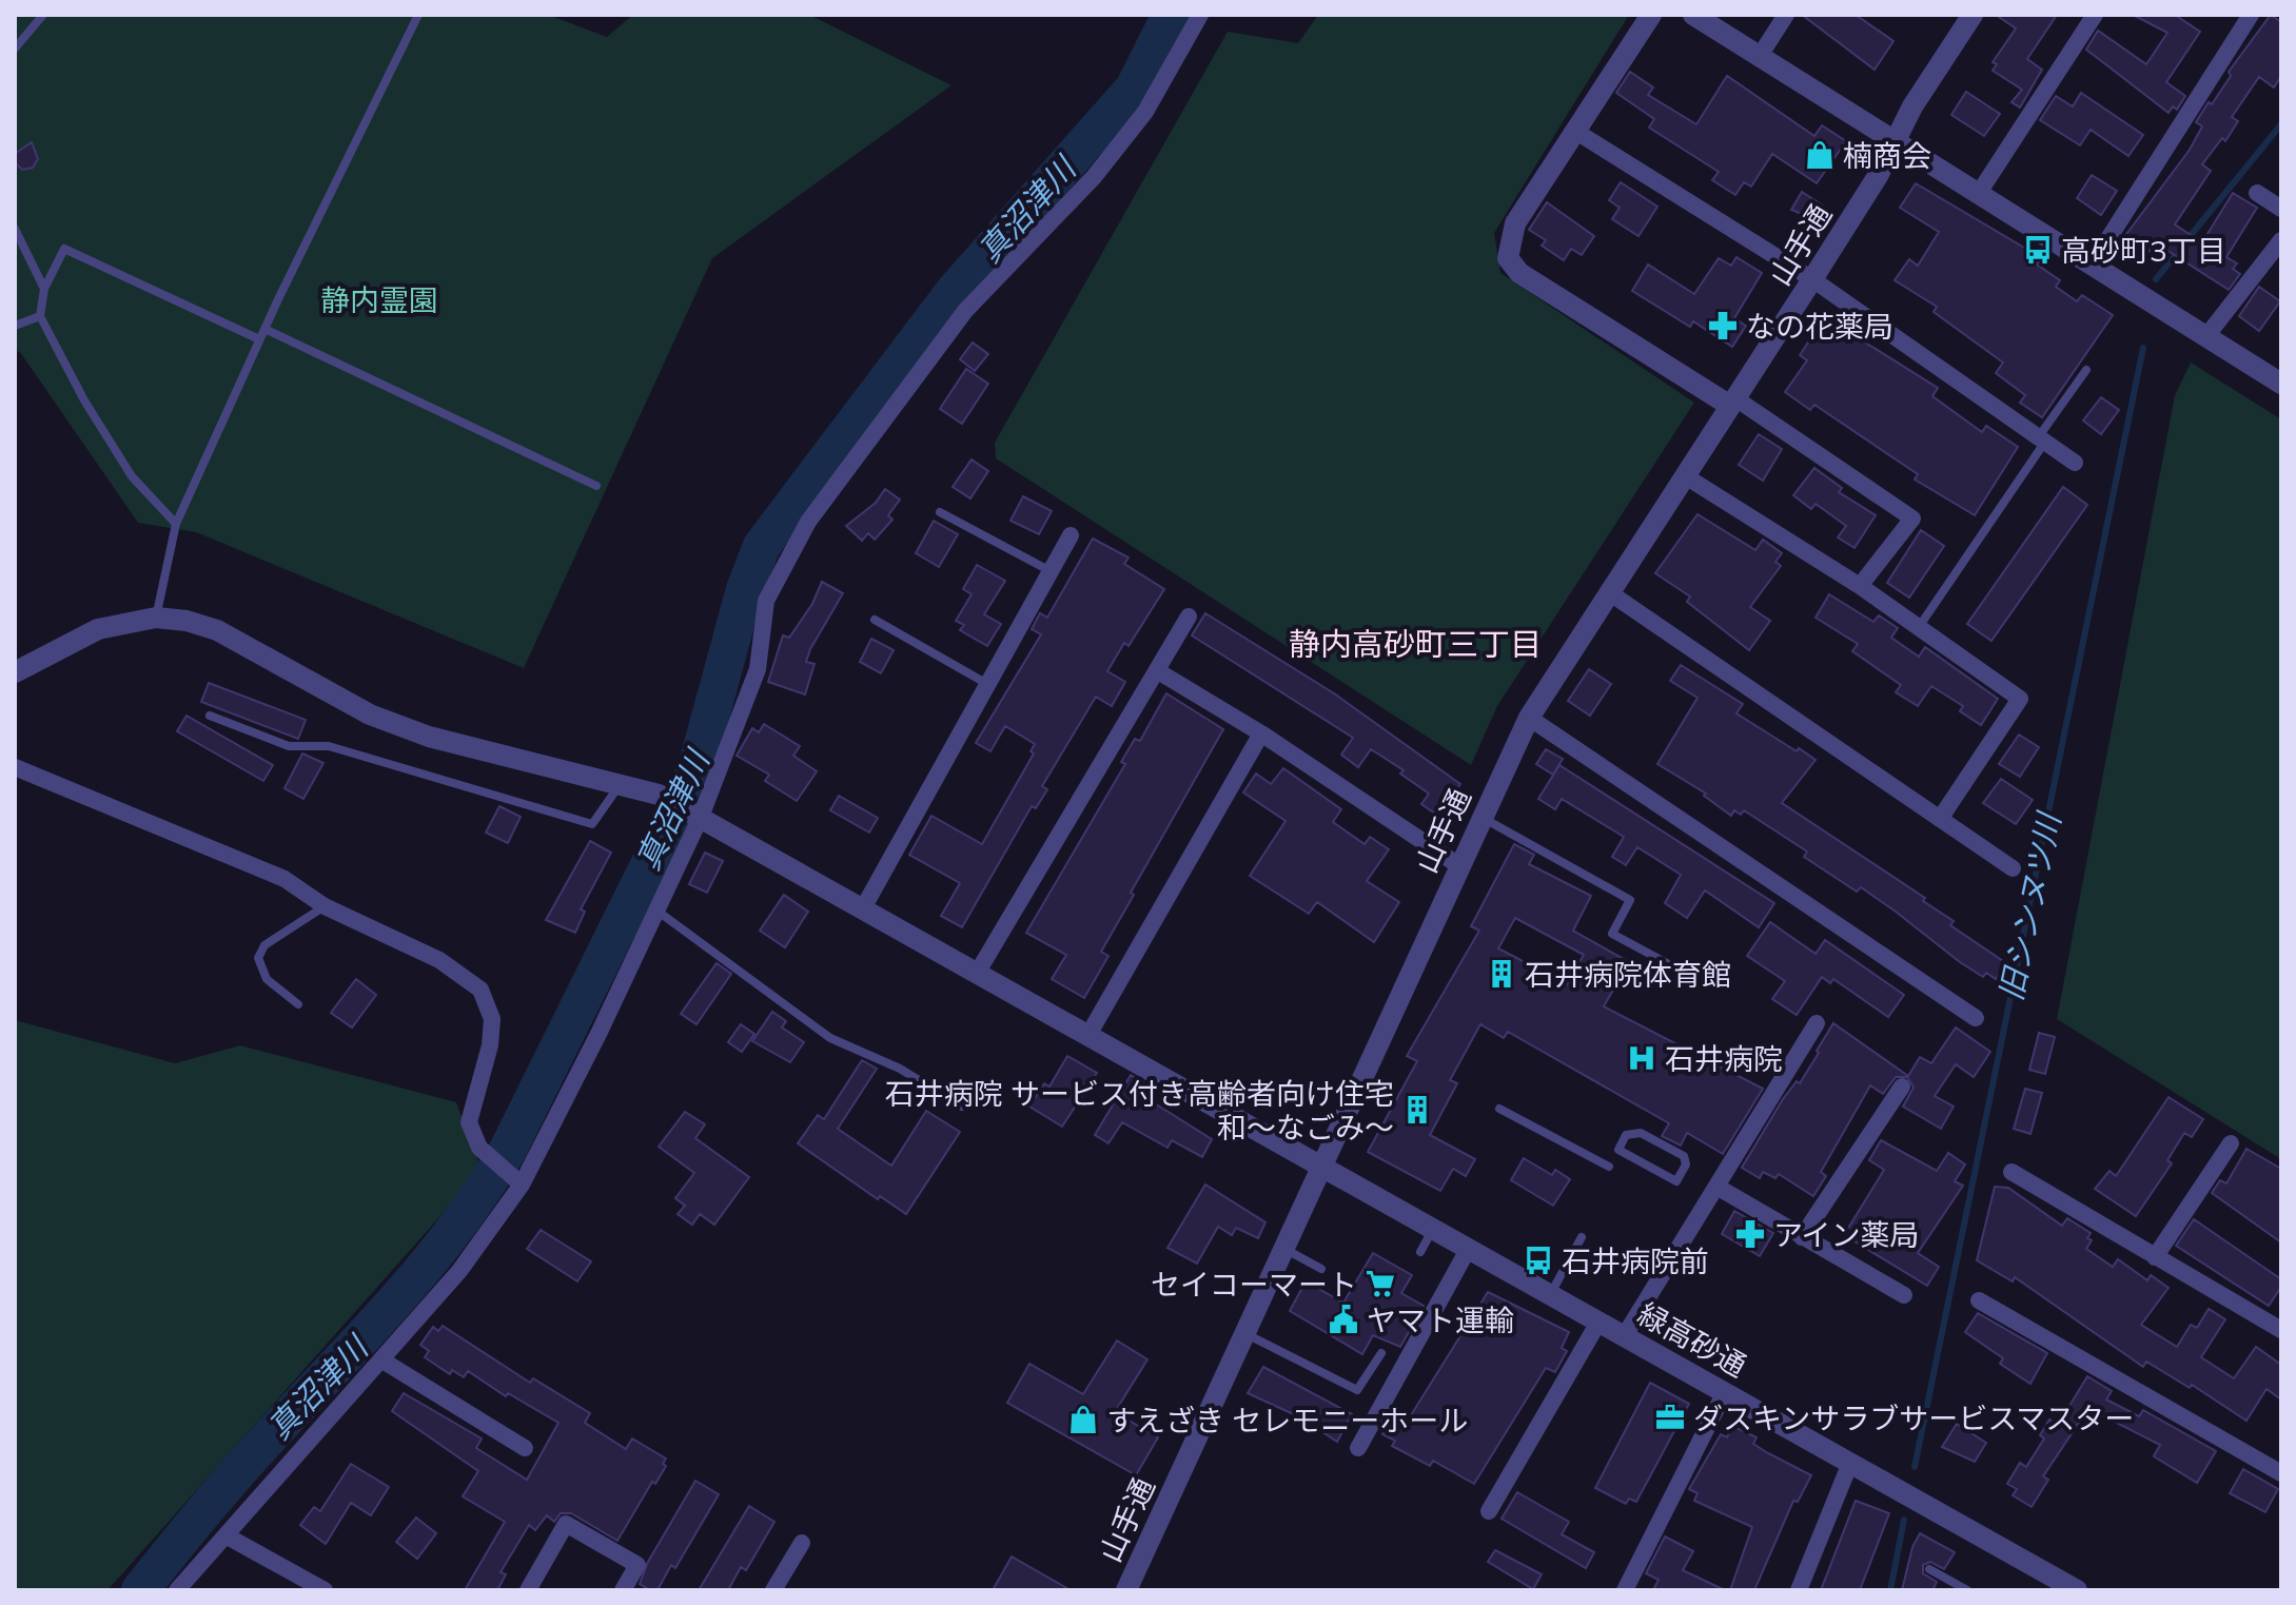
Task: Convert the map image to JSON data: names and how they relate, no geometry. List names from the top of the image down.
{
  "streets": {
    "street": ["山手通", "緑高砂通"]
  },
  "crossings": [
    ["山手通", "緑高砂通"]
  ],
  "districts": ["静内高砂町三丁目"],
  "water": ["真沼津川", "旧シンヌツ川"],
  "parks": ["静内霊園"],
  "places": {
    "shop": ["楠商会", "すえざき セレモニーホール"],
    "bus stop": ["高砂町3丁目", "石井病院前"],
    "pharmacy": ["なの花薬局", "アイン薬局"],
    "building": ["石井病院体育館", "石井病院 サービス付き高齢者向け住宅 和～なごみ～"],
    "hospital": ["石井病院"],
    "supermarket": ["セイコーマート"],
    "public building": ["ヤマト運輸"],
    "office": ["ダスキンサラブサービスマスター"]
  }
}
